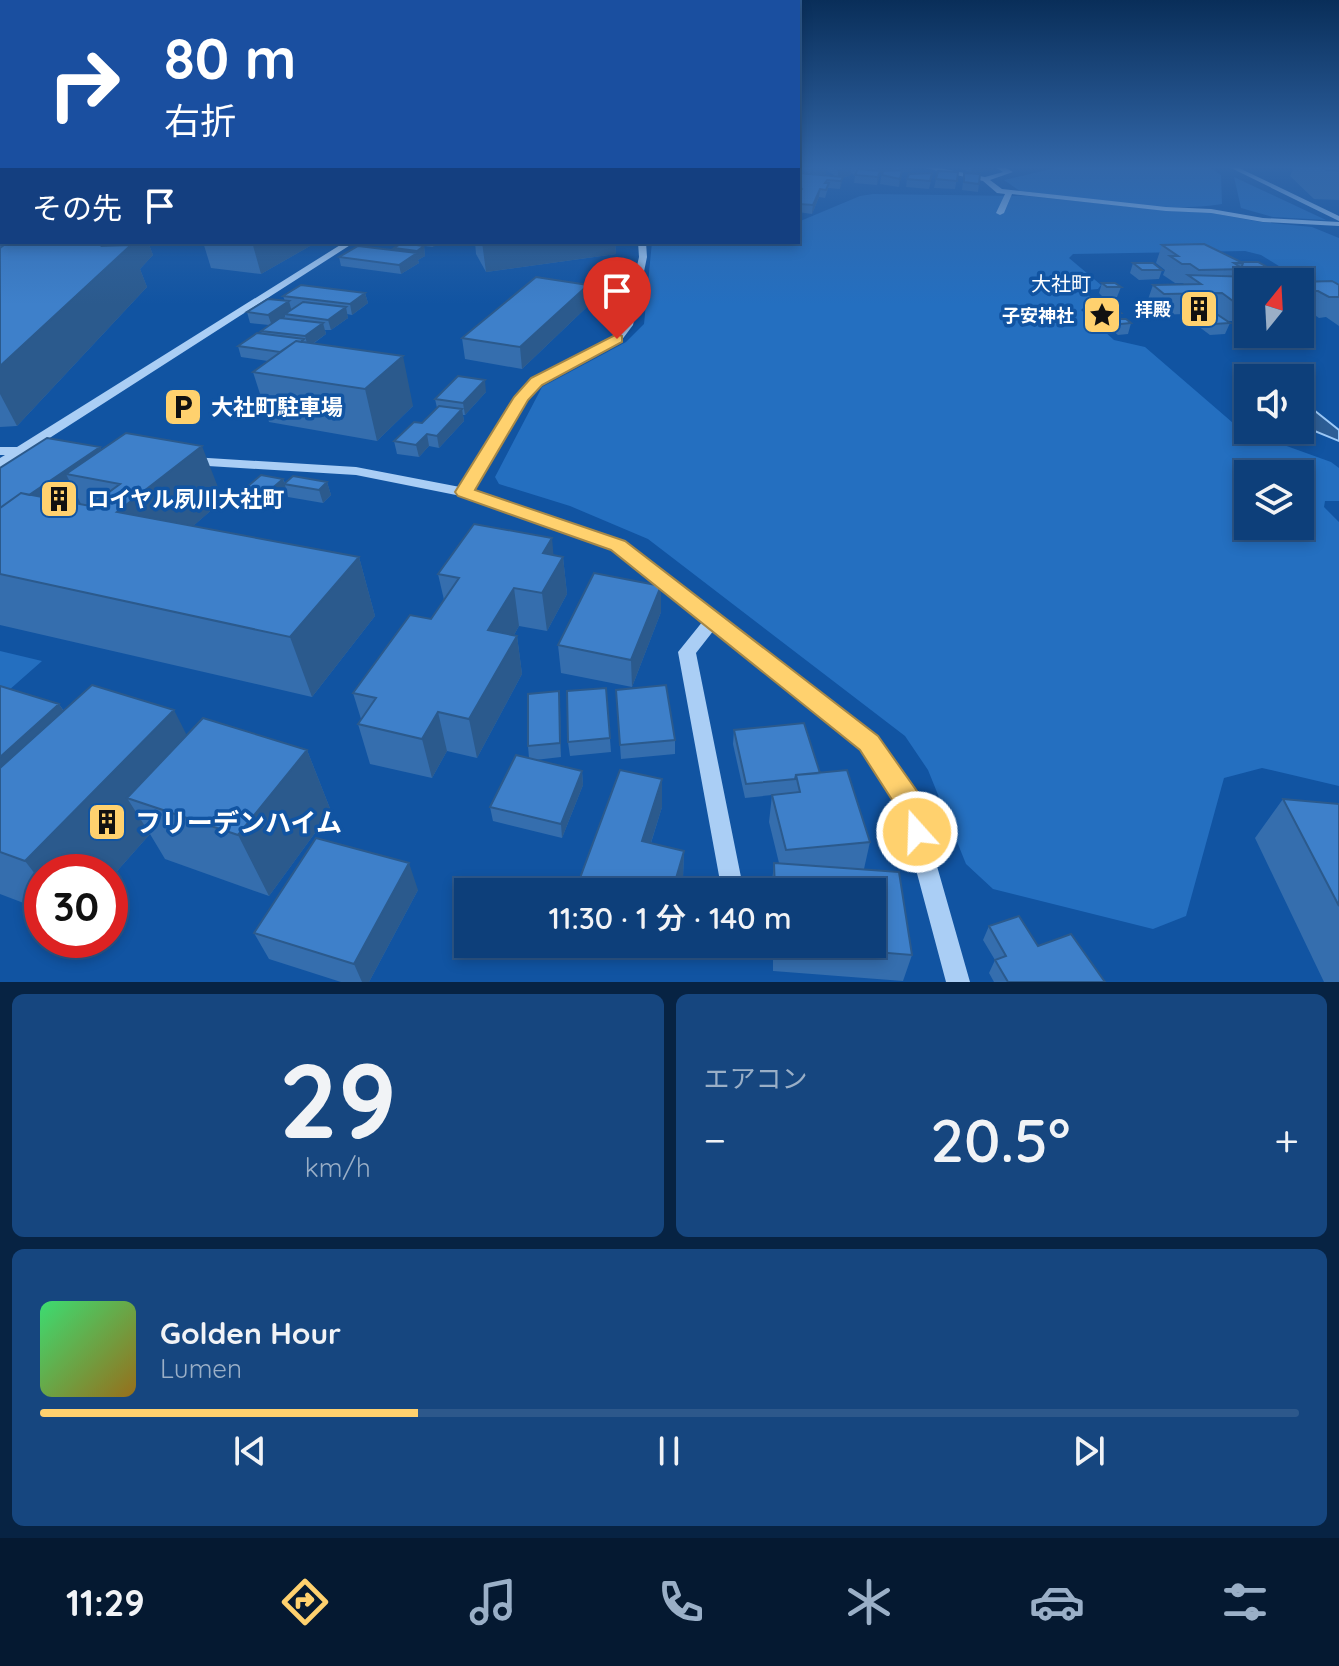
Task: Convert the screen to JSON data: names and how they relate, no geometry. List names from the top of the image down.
{
  "districts": ["大社町"],
  "places": {
    "building": ["拝殿", "ロイヤル夙川大社町", "フリーデンハイム"],
    "place": ["子安神社"],
    "parking": ["大社町駐車場"]
  },
  "north": "top",
  "page": {
    "turn": ["80 m", "右折"],
    "then": "その先",
    "limit": "30",
    "trip": "11:30 · 1 分 · 140 m",
    "tile": [
      ["29", "km/h"],
      "エアコン"
    ],
    "heat": ["−", "20.5°", "+"],
    "song": ["Golden Hour", "Lumen"],
    "tabs": "11:29"
  }
}
